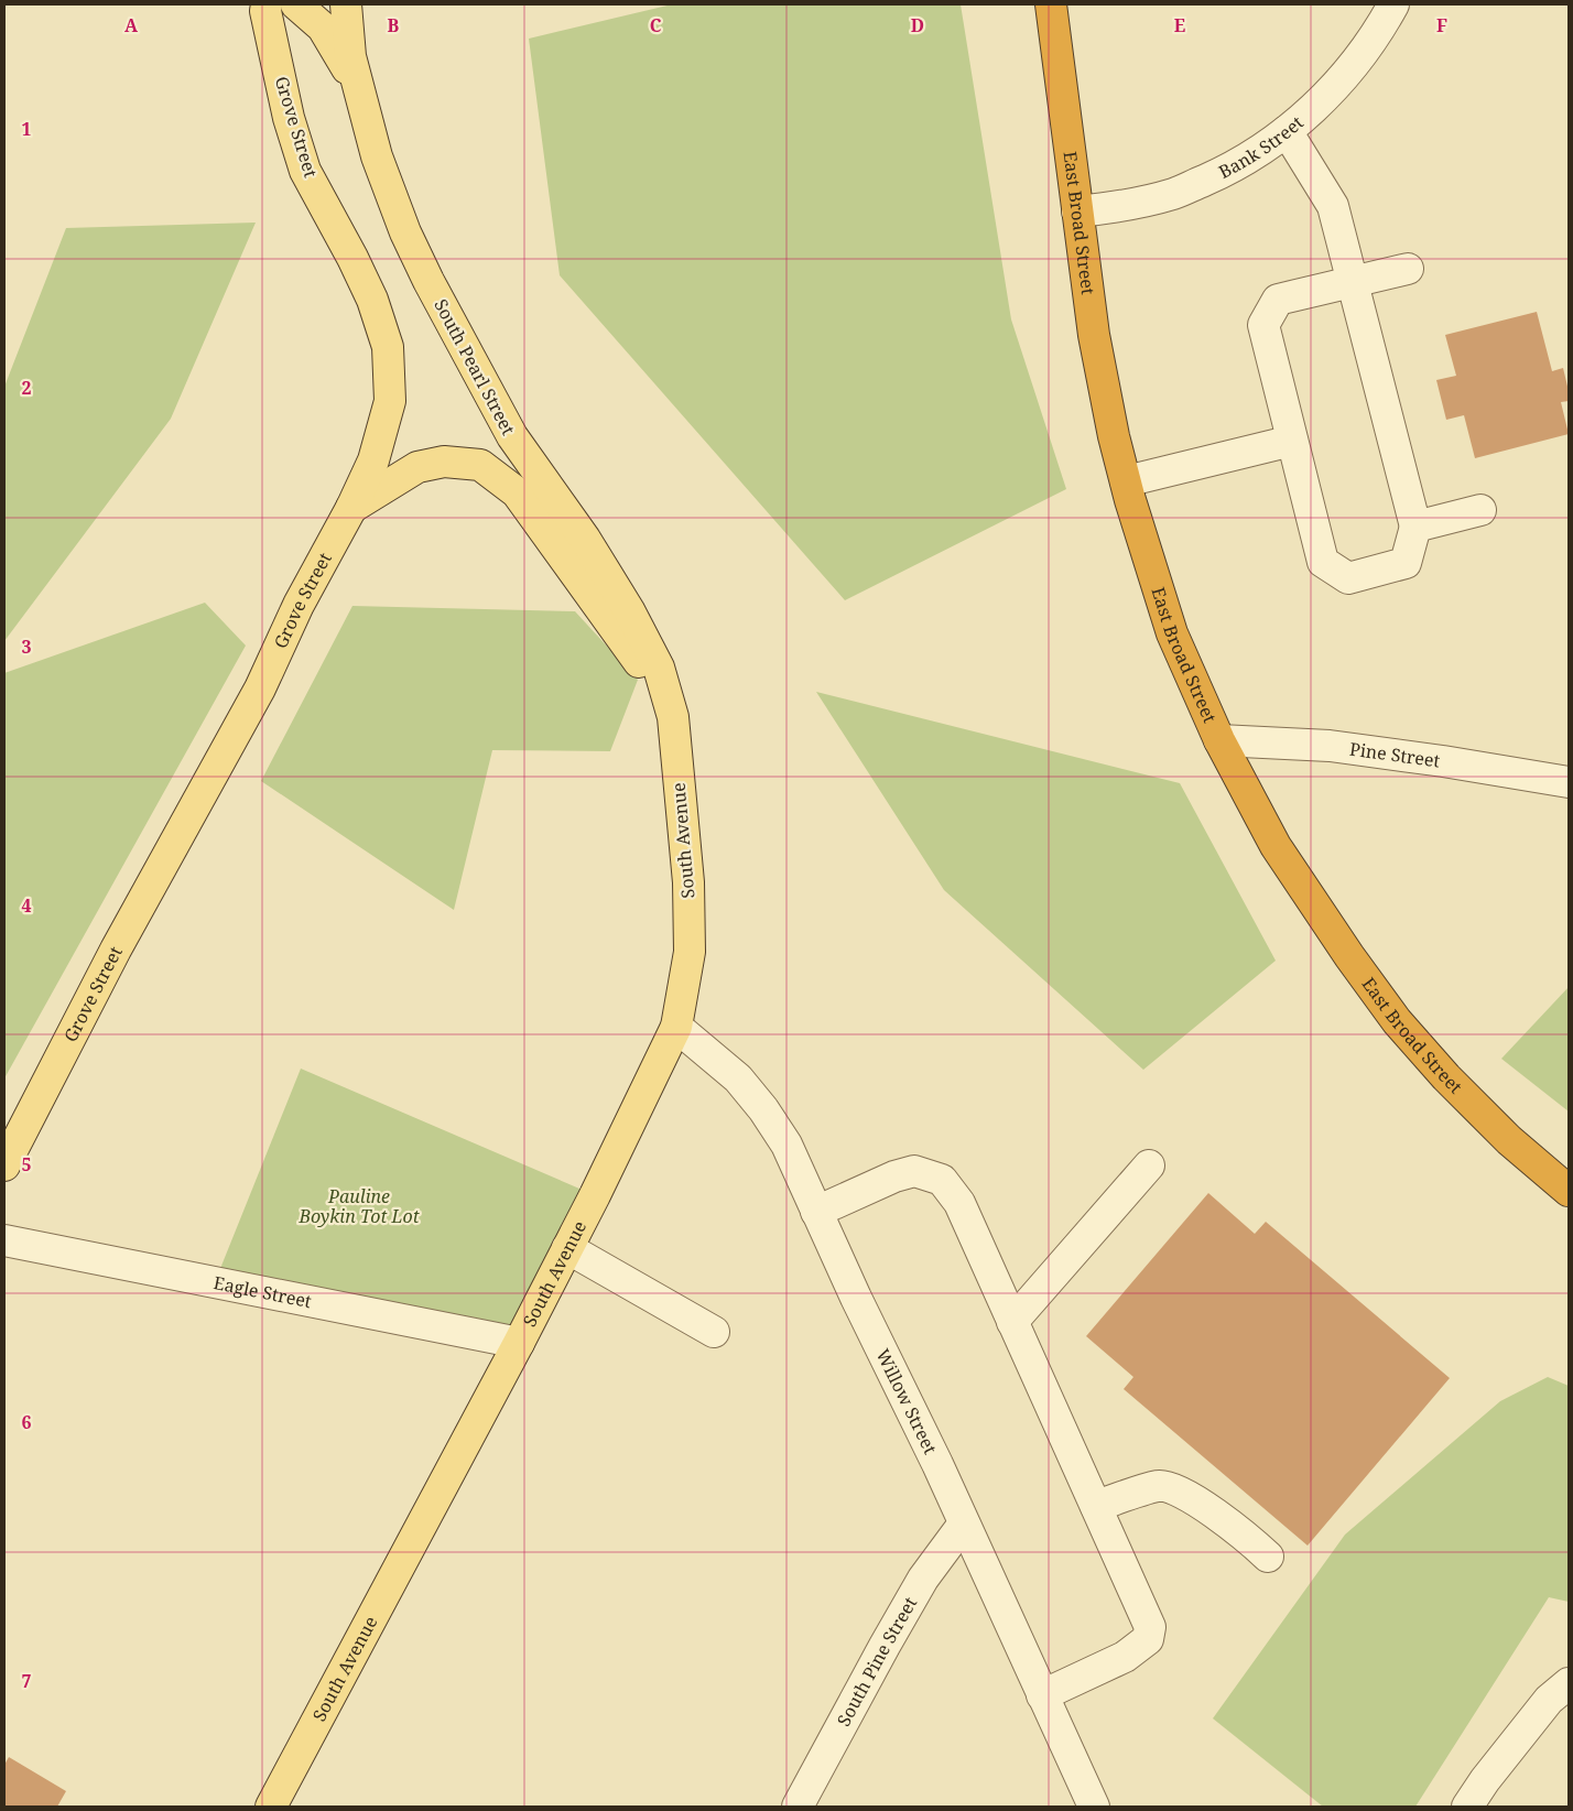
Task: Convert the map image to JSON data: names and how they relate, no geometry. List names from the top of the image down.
{
  "streets": {
    "highway": ["East Broad Street"],
    "main road": ["Grove Street", "South Pearl Street", "South Avenue"],
    "street": [
      "Bank Street",
      "Pine Street",
      "Eagle Street",
      "Willow Street",
      "South Pine Street"
    ]
  },
  "crossings": [
    ["Bank Street", "East Broad Street"],
    ["East Broad Street", "Pine Street"],
    ["South Pearl Street", "South Avenue"],
    ["South Avenue", "Eagle Street"],
    ["South Avenue", "Willow Street"],
    ["Willow Street", "South Pine Street"]
  ],
  "parks": ["Pauline Boykin Tot Lot"],
  "grid": {
    "columns": [
      "A",
      "B",
      "C",
      "D",
      "E",
      "F"
    ],
    "rows": [
      "1",
      "2",
      "3",
      "4",
      "5",
      "6",
      "7"
    ]
  }
}
